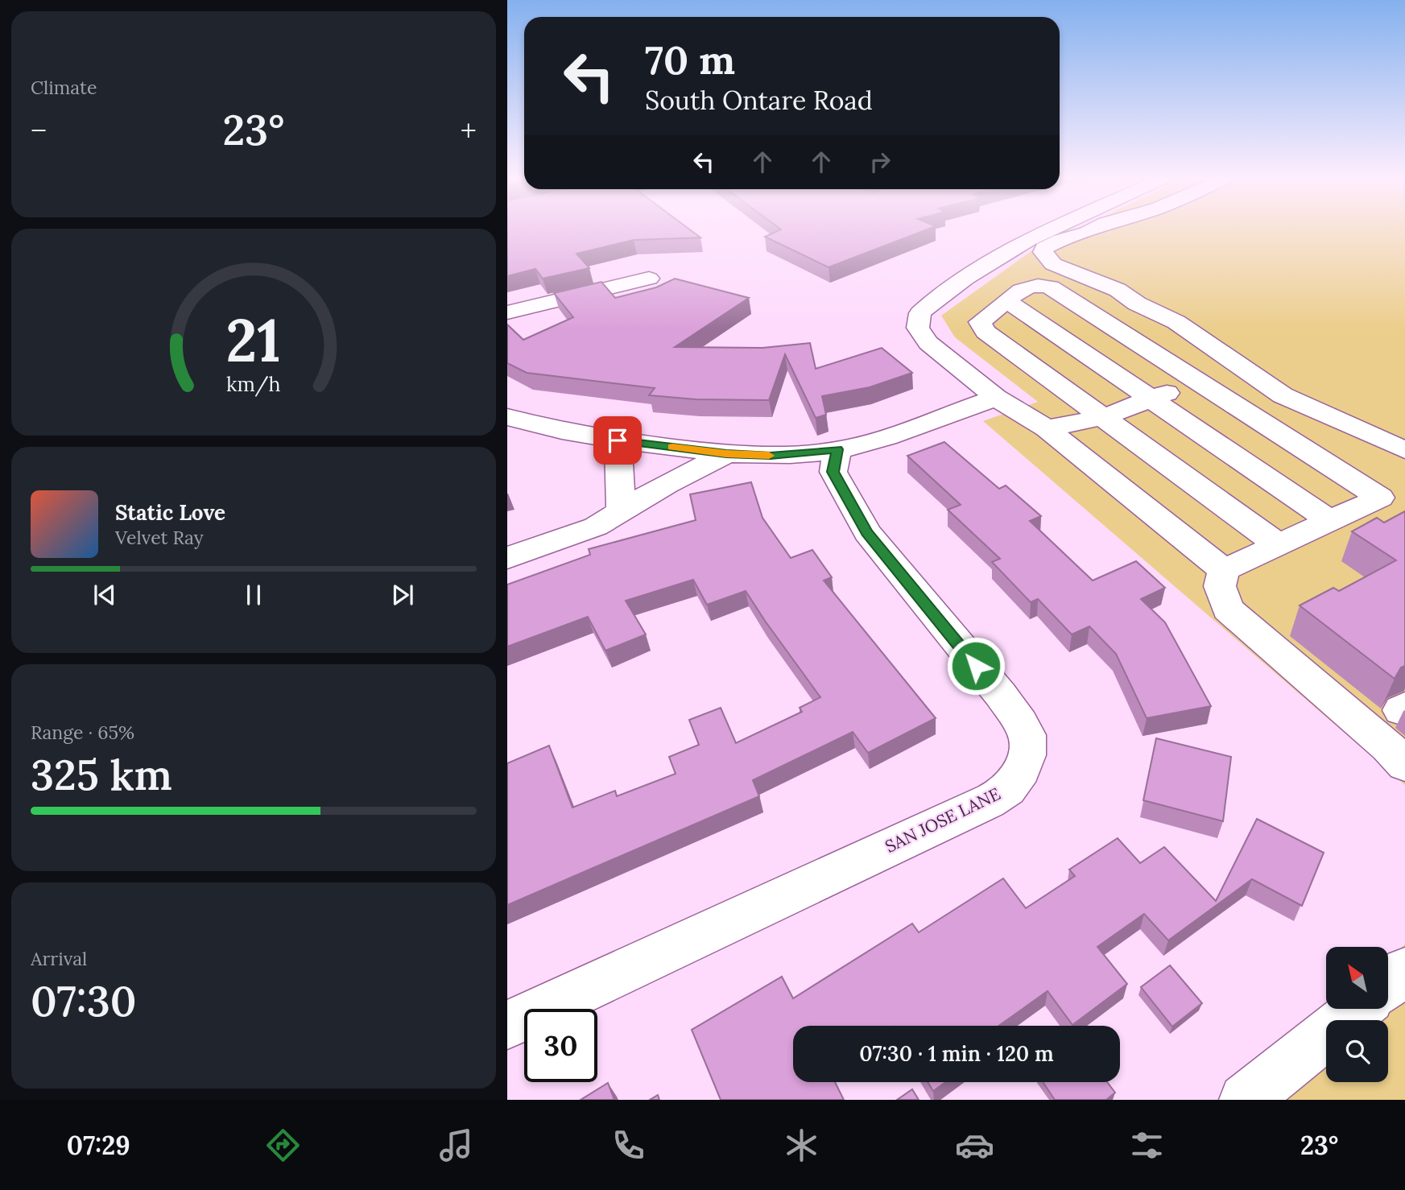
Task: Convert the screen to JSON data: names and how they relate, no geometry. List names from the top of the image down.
{
  "streets": {
    "street": ["SAN JOSE LANE"]
  },
  "north": "top left",
  "page": {
    "tile": [
      "Climate",
      ["Range · 65%", "325 km"],
      ["Arrival", "07:30"]
    ],
    "turn": ["70 m", "South Ontare Road"],
    "heat": ["−", "23°", "+"],
    "song": ["Static Love", "Velvet Ray"],
    "limit": "30",
    "trip": "07:30 · 1 min · 120 m",
    "tabs": ["07:29", "23°"],
    "gauge": ["21", "km/h"]
  }
}
